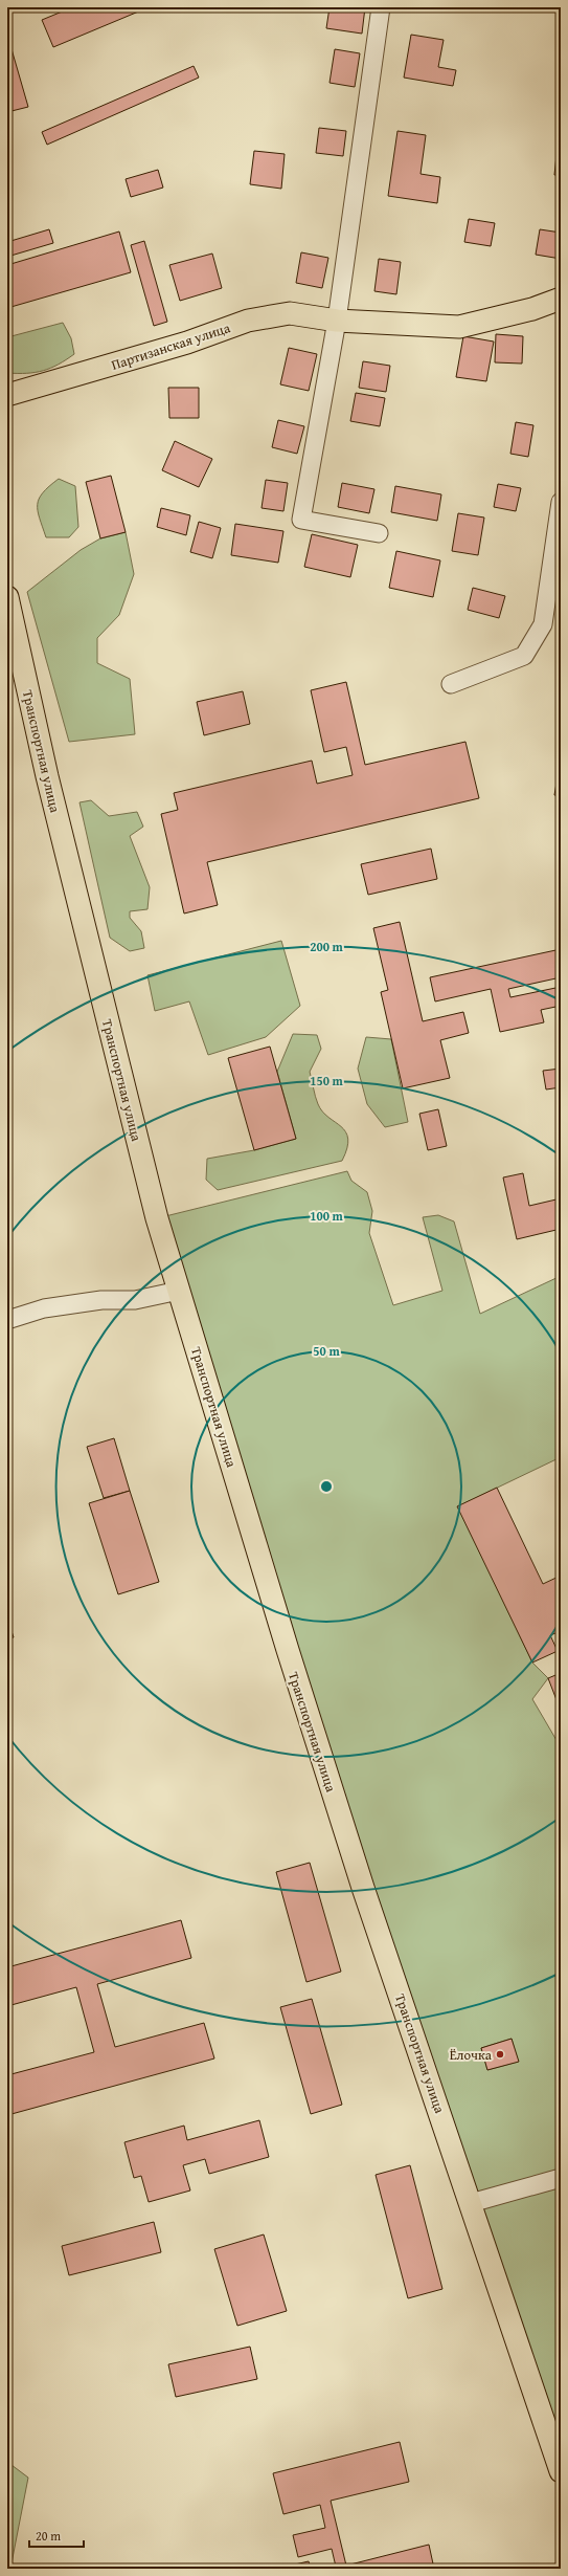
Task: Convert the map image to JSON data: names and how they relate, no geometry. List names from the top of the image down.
{
  "streets": {
    "main road": ["Партизанская улица", "Транспортная улица"]
  },
  "places": ["Ёлочка"],
  "scale_bar": "20 m",
  "rings": [
    "200 m",
    "150 m",
    "100 m",
    "50 m"
  ]
}
